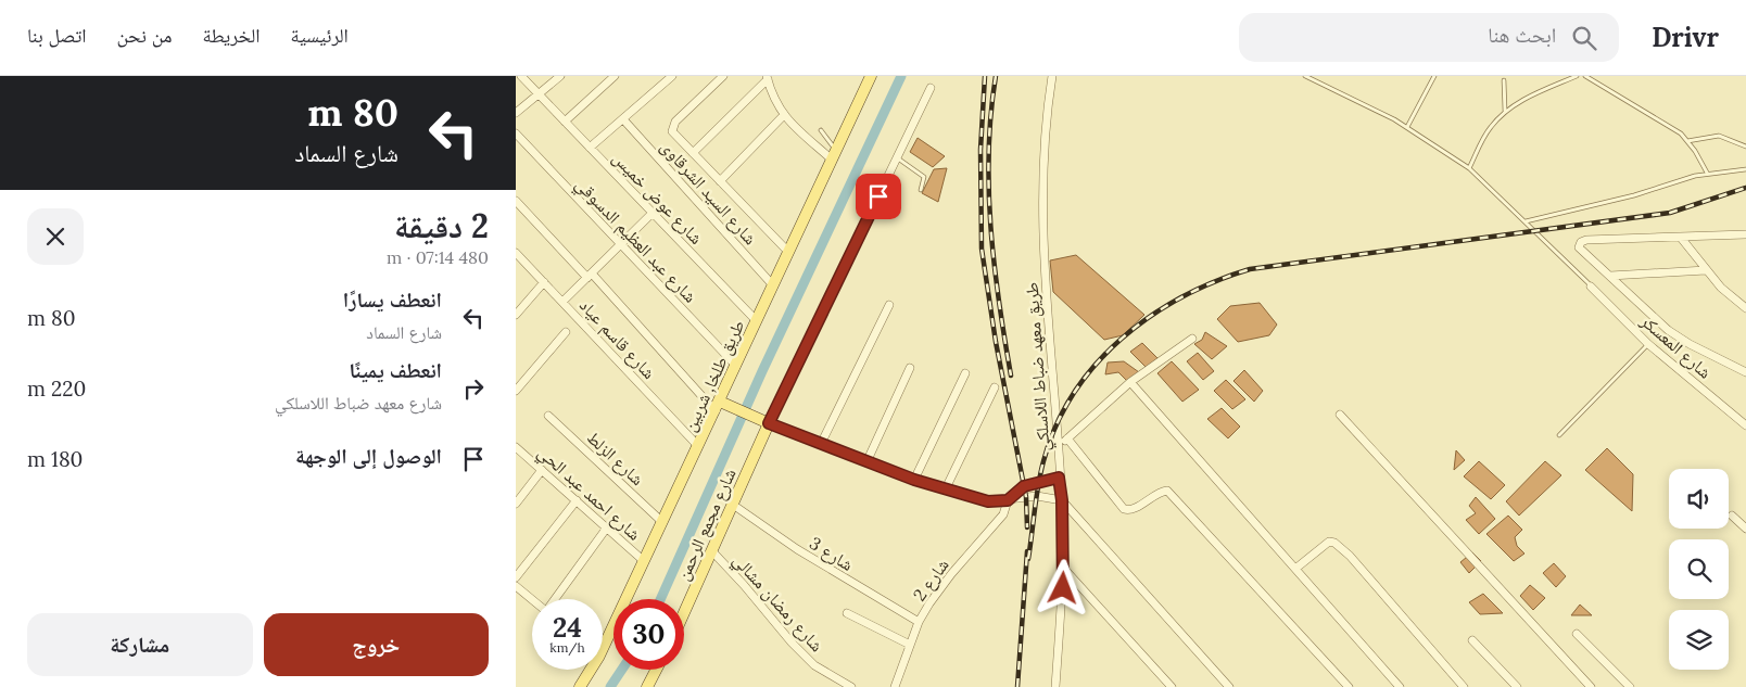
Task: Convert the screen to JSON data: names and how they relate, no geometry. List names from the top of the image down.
{
  "streets": {
    "main road": ["طريق طلخا, شربين", "شارع مجمع الرحمن"],
    "street": [
      "شارع السيد الشرقاوى",
      "شارع عوض خميس",
      "شارع عبد العظيم الدسوقي",
      "شارع قاسم عياد",
      "شارع المعسكر",
      "طريق معهد ضباط اللاسلكي",
      "شارع الزلط",
      "شارع احمد عبد الحي",
      "شارع 3",
      "شارع 2",
      "شارع رمضان مشالي"
    ]
  },
  "crossings": [
    ["شارع السيد الشرقاوى", "طريق طلخا, شربين"],
    ["شارع عوض خميس", "طريق طلخا, شربين"],
    ["شارع عبد العظيم الدسوقي", "طريق طلخا, شربين"],
    ["شارع قاسم عياد", "طريق طلخا, شربين"],
    ["طريق طلخا, شربين", "شارع الزلط"],
    ["طريق طلخا, شربين", "شارع احمد عبد الحي"],
    ["شارع مجمع الرحمن", "شارع 3"],
    ["شارع مجمع الرحمن", "شارع رمضان مشالي"],
    ["شارع 3", "شارع 2"]
  ],
  "page": {
    "header": "Drivr",
    "search": "ابحث هنا",
    "nav": [
      "الرئيسية",
      "الخريطة",
      "من نحن",
      "اتصل بنا"
    ],
    "turn": ["80 m", "شارع السماد"],
    "heading": ["2 دقيقة", "480 m · 07:14"],
    "list": [
      {
        "name": "انعطف يسارًا",
        "note": "شارع السماد",
        "value": "80 m"
      },
      {
        "name": "انعطف يمينًا",
        "note": "شارع معهد ضباط اللاسلكي",
        "value": "220 m"
      },
      {
        "name": "الوصول إلى الوجهة",
        "value": "180 m"
      }
    ],
    "speed": "24 km/h",
    "limit": "30",
    "buttons": ["خروج", "مشاركة"]
  }
}
